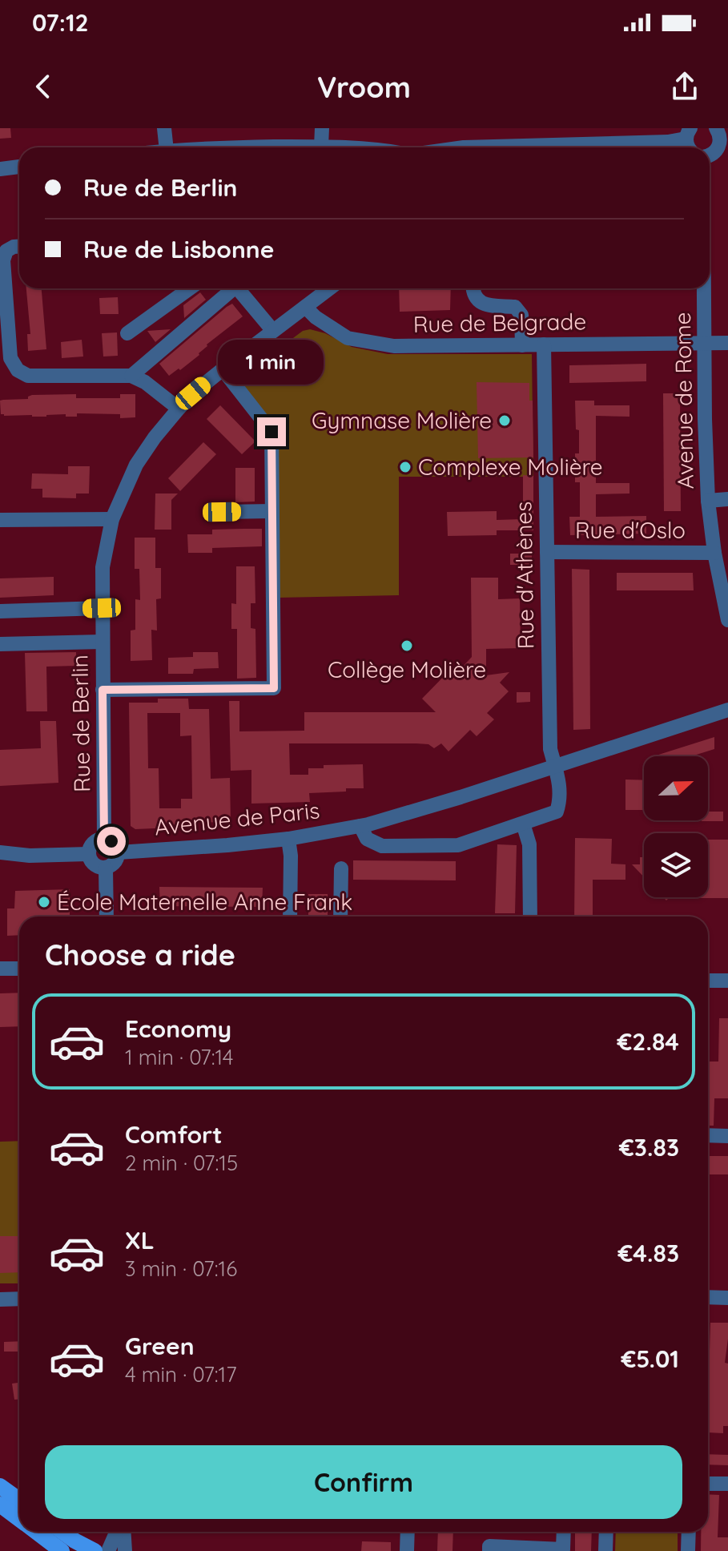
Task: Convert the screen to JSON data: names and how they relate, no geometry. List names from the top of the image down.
{
  "streets": {
    "street": [
      "Rue de Belgrade",
      "Avenue de Rome",
      "Rue d'Oslo",
      "Rue d'Athènes",
      "Rue de Berlin",
      "Avenue de Paris"
    ]
  },
  "crossings": [
    ["Rue de Belgrade", "Avenue de Rome"],
    ["Rue de Belgrade", "Rue d'Athènes"],
    ["Rue de Belgrade", "Rue de Berlin"],
    ["Avenue de Rome", "Rue d'Oslo"],
    ["Rue d'Oslo", "Rue d'Athènes"],
    ["Rue d'Athènes", "Avenue de Paris"],
    ["Rue de Berlin", "Avenue de Paris"]
  ],
  "places": [
    "Gymnase Molière",
    "Complexe Molière",
    "Collège Molière",
    "École Maternelle Anne Frank"
  ],
  "north": "right",
  "page": {
    "status": "07:12",
    "header": "Vroom",
    "banner": ["Rue de Berlin", "Rue de Lisbonne"],
    "bubble": "1 min",
    "heading": "Choose a ride",
    "list": [
      {
        "name": "Economy",
        "note": "1 min · 07:14",
        "value": "€2.84"
      },
      {
        "name": "Comfort",
        "note": "2 min · 07:15",
        "value": "€3.83"
      },
      {
        "name": "XL",
        "note": "3 min · 07:16",
        "value": "€4.83"
      },
      {
        "name": "Green",
        "note": "4 min · 07:17",
        "value": "€5.01"
      }
    ],
    "buttons": "Confirm"
  }
}
